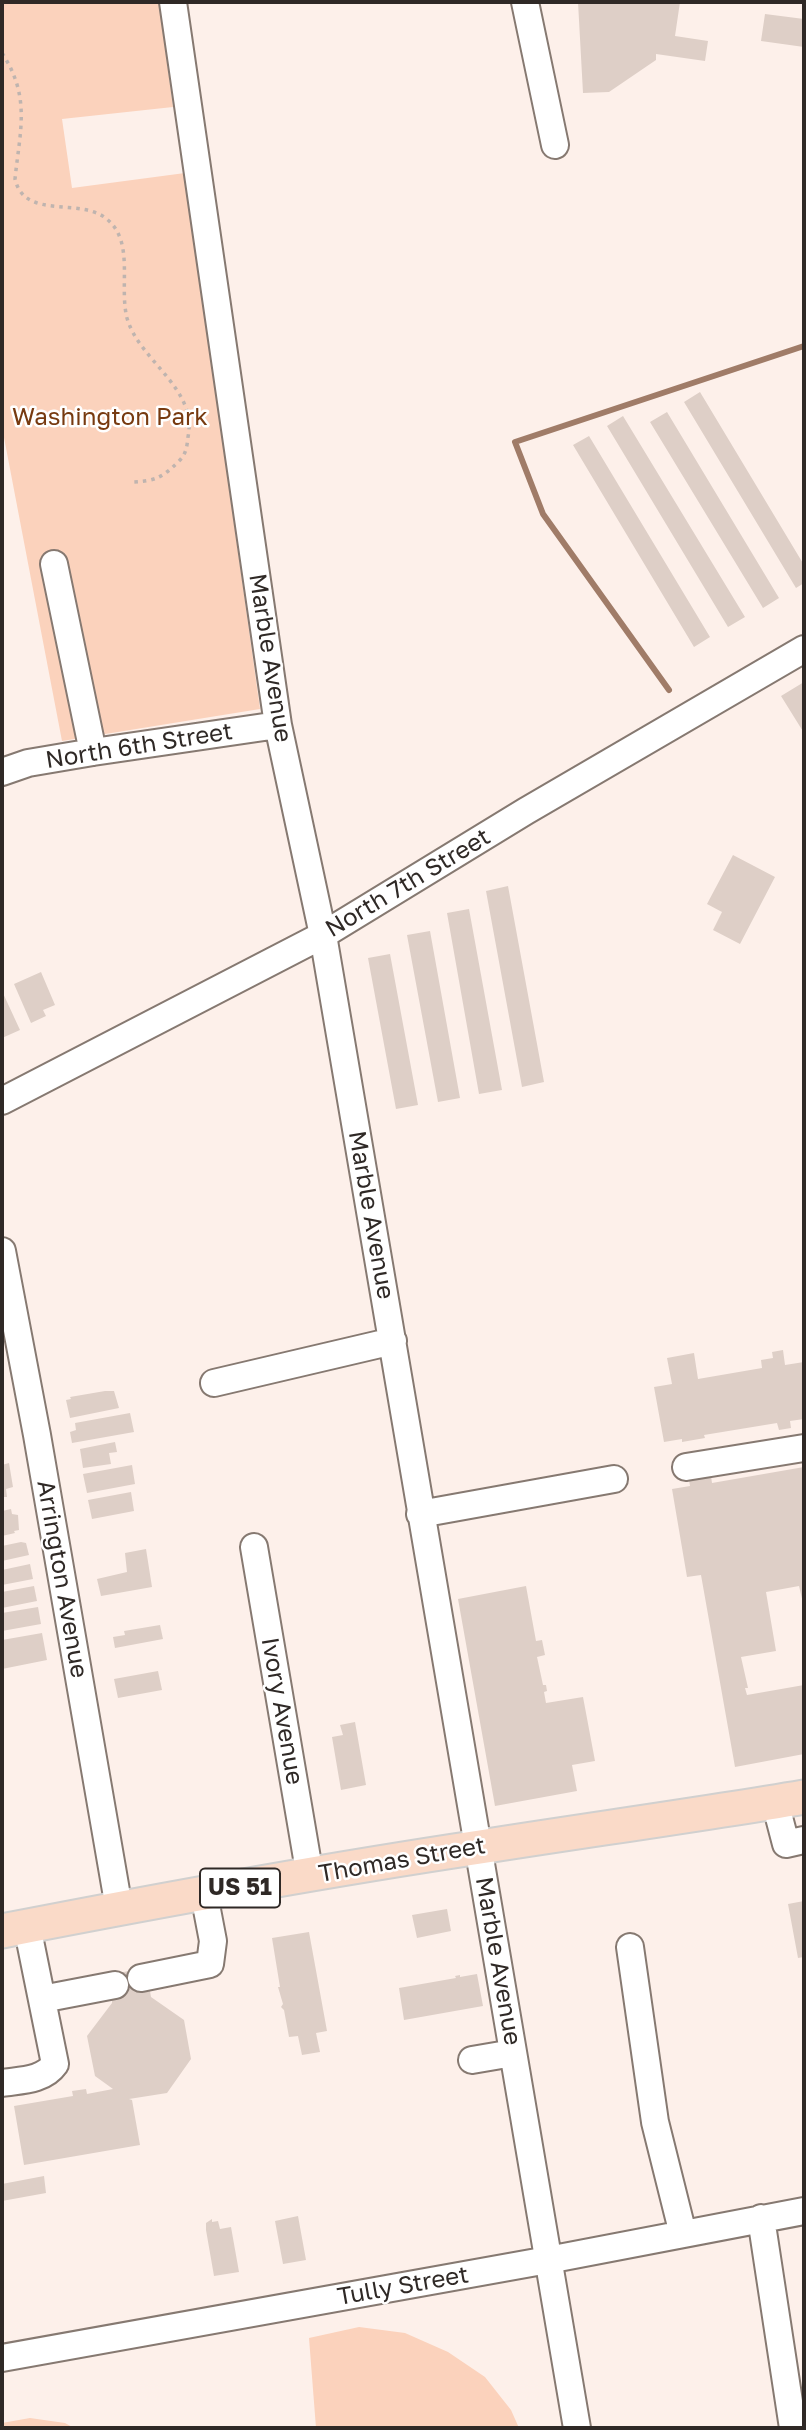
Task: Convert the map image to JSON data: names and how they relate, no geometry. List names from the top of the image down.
{
  "streets": {
    "main road": ["Thomas Street", "US 51"],
    "street": [
      "Marble Avenue",
      "North 6th Street",
      "North 7th Street",
      "Arrington Avenue",
      "Ivory Avenue",
      "Tully Street"
    ]
  },
  "crossings": [
    ["Marble Avenue", "North 6th Street"],
    ["Marble Avenue", "North 7th Street"],
    ["Marble Avenue", "Thomas Street"],
    ["Marble Avenue", "Tully Street"],
    ["Arrington Avenue", "Thomas Street"],
    ["Ivory Avenue", "Thomas Street"]
  ],
  "parks": ["Washington Park"]
}
